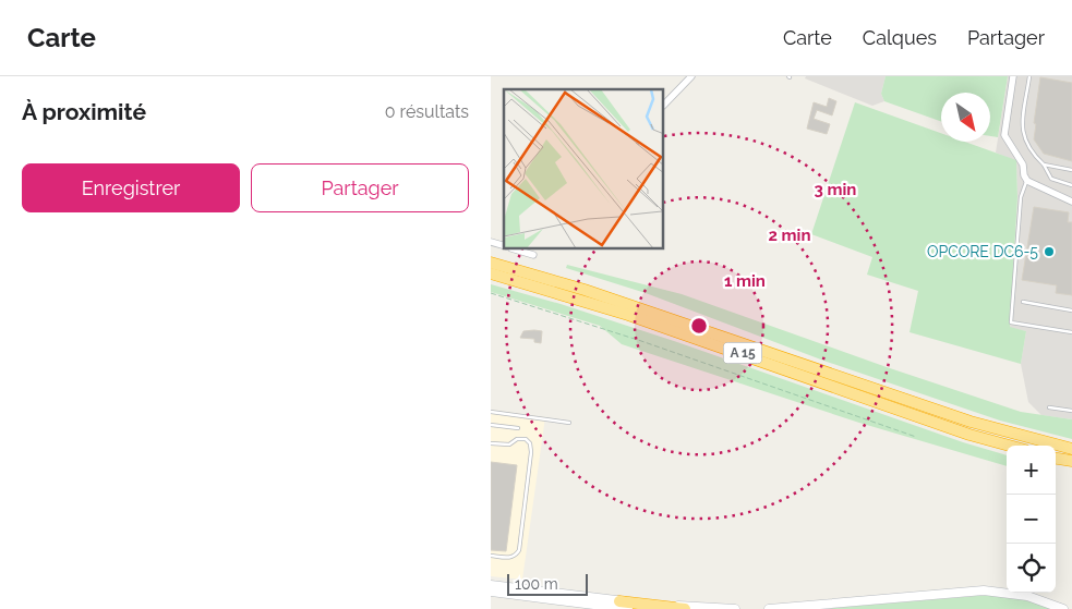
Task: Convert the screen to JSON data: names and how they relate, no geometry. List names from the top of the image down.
{
  "streets": {
    "highway": ["A 15"]
  },
  "places": ["OPCORE DC6-5"],
  "scale_bar": "100 m",
  "north": "bottom right",
  "page": {
    "header": "Carte",
    "nav": ["Carte", "Calques", "Partager"],
    "heading": ["À proximité", "0 résultats"],
    "buttons": ["Enregistrer", "Partager"],
    "map_buttons": ["+", "−"],
    "scale": "100 m"
  },
  "rings": ["3 min", "2 min", "1 min"]
}
